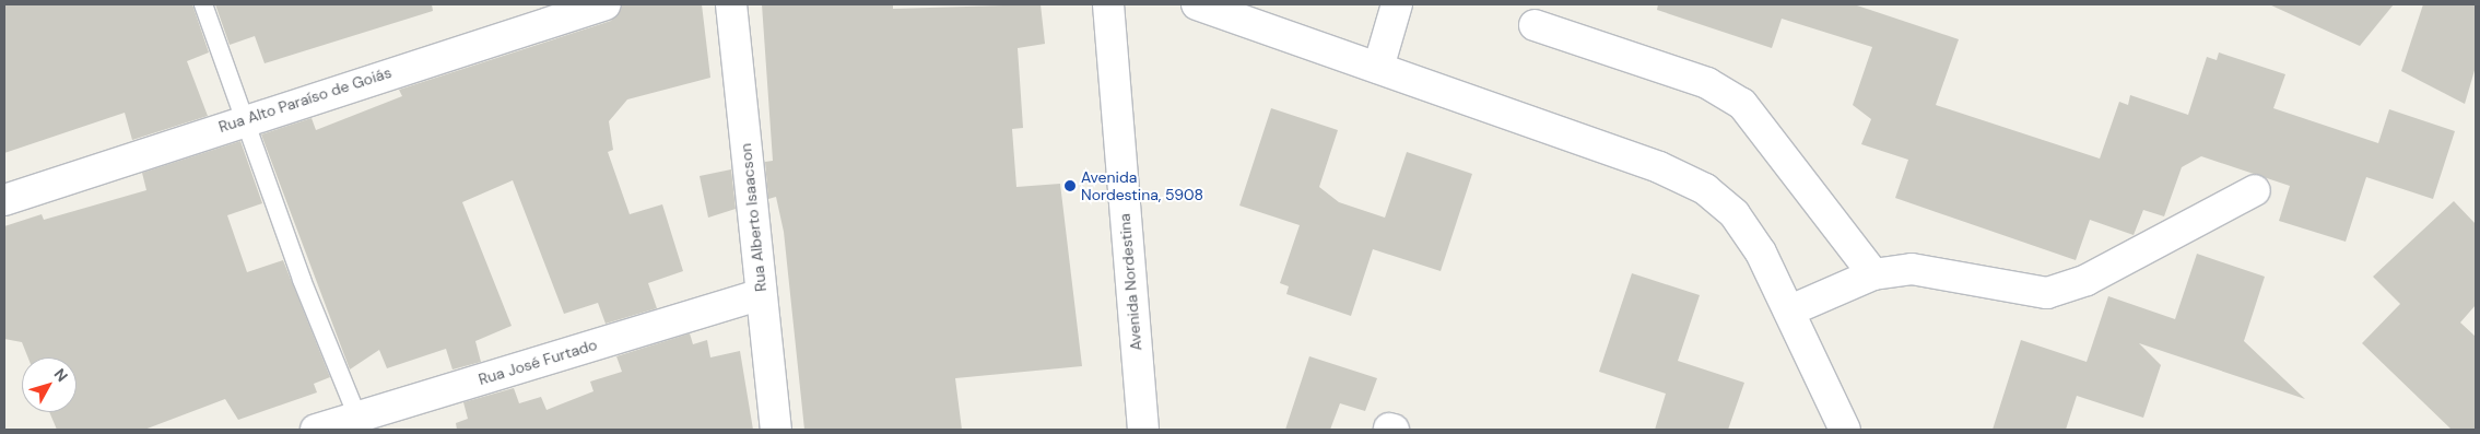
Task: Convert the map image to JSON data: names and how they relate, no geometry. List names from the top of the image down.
{
  "streets": {
    "street": [
      "Rua Alto Paraíso de Goiás",
      "Rua Alberto Isaacson",
      "Avenida Nordestina",
      "Rua José Furtado"
    ]
  },
  "crossings": [
    ["Rua Alberto Isaacson", "Rua José Furtado"]
  ],
  "places": ["Avenida Nordestina, 5908"],
  "north": "top right"
}
